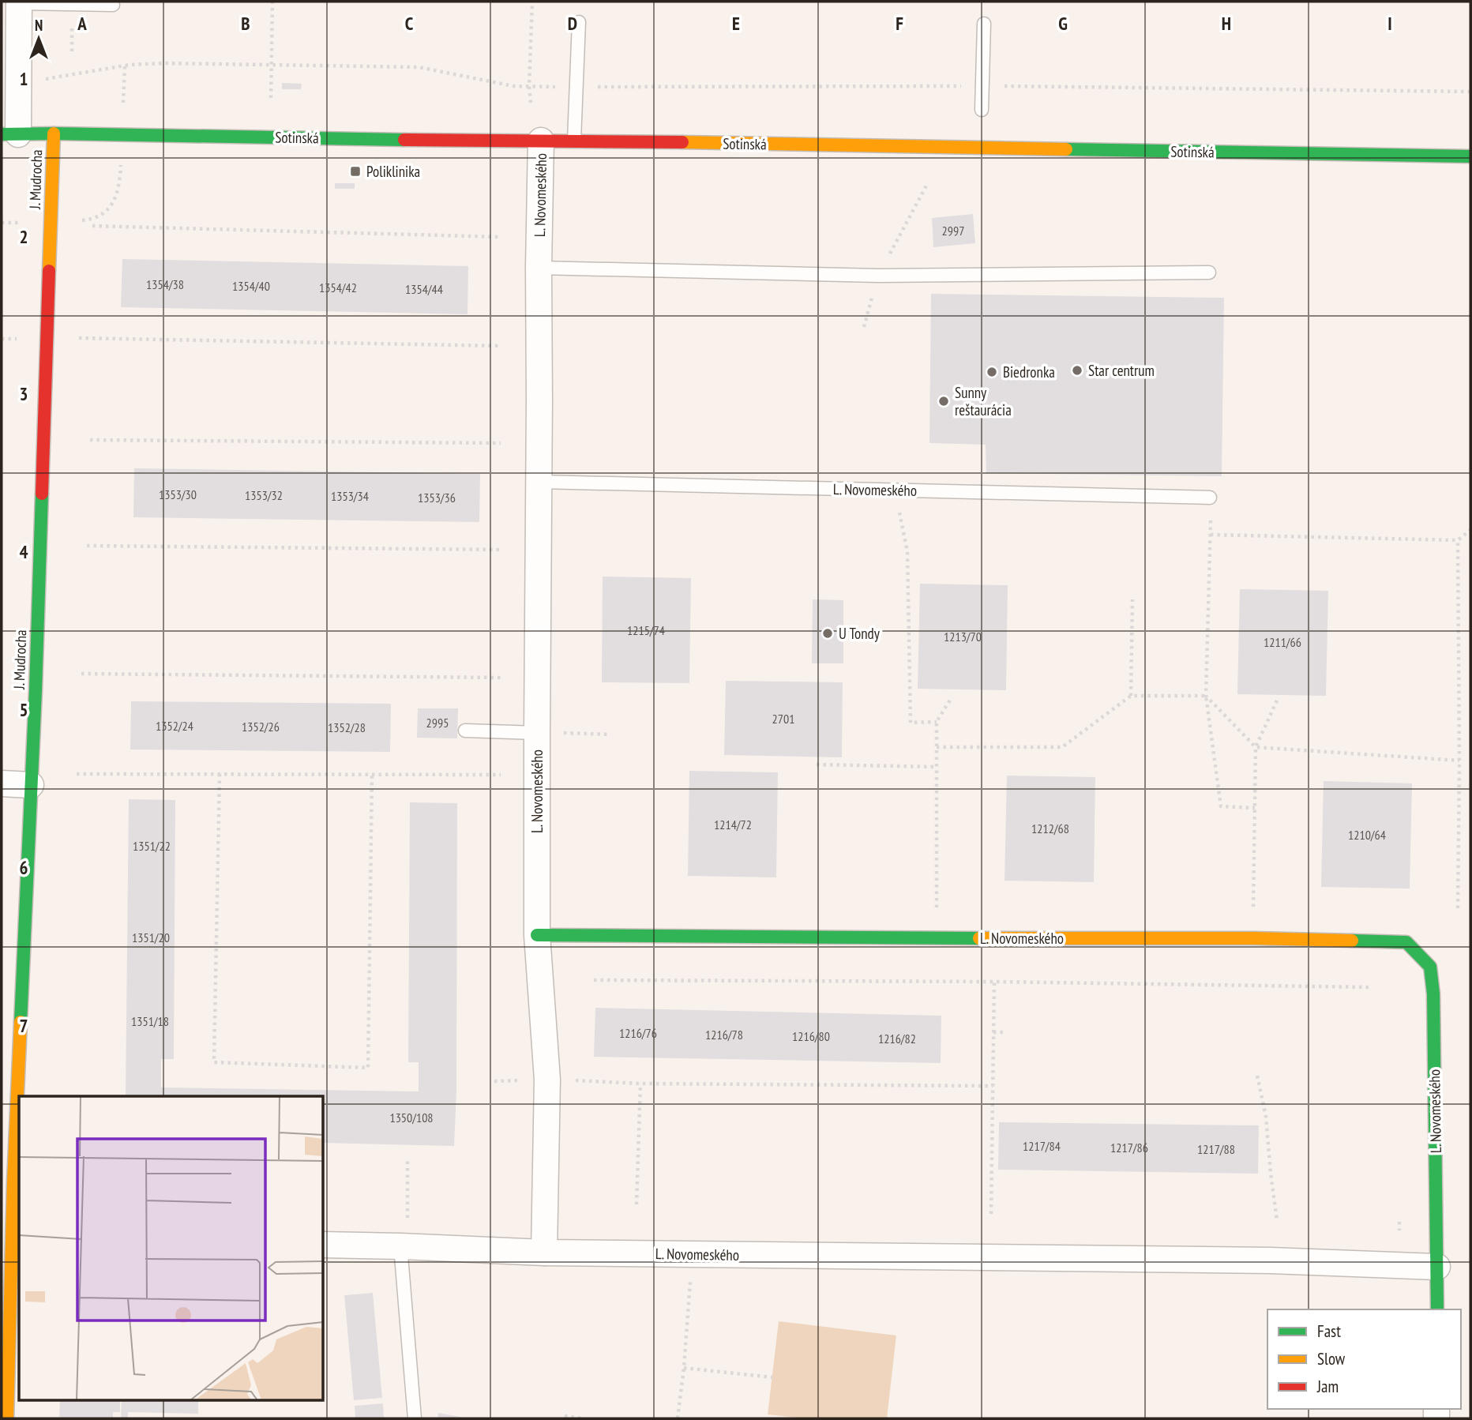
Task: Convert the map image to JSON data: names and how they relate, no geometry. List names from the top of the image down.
{
  "streets": {
    "street": ["Sotinská", "J. Mudrocha", "L. Novomeského"]
  },
  "crossings": [
    ["Sotinská", "J. Mudrocha"],
    ["Sotinská", "L. Novomeského"]
  ],
  "places": {
    "transit": ["Poliklinika"],
    "other": [
      "Star centrum",
      "Biedronka",
      "Sunny reštaurácia",
      "U Tondy"
    ]
  },
  "house_numbers": [
    "2997",
    "1354/38",
    "1354/40",
    "1354/42",
    "1354/44",
    "1353/30",
    "1353/32",
    "1353/34",
    "1353/36",
    "1215/74",
    "1213/70",
    "1211/66",
    "2701",
    "2995",
    "1352/24",
    "1352/26",
    "1352/28",
    "1214/72",
    "1212/68",
    "1210/64",
    "1351/22",
    "1351/20",
    "1351/18",
    "1216/76",
    "1216/78",
    "1216/80",
    "1216/82",
    "1350/108",
    "1217/84",
    "1217/86",
    "1217/88"
  ],
  "legend": ["Fast", "Slow", "Jam"],
  "north": "top",
  "grid": {
    "columns": [
      "A",
      "B",
      "C",
      "D",
      "E",
      "F",
      "G",
      "H",
      "I"
    ],
    "rows": [
      "1",
      "2",
      "3",
      "4",
      "5",
      "6",
      "7"
    ]
  }
}
